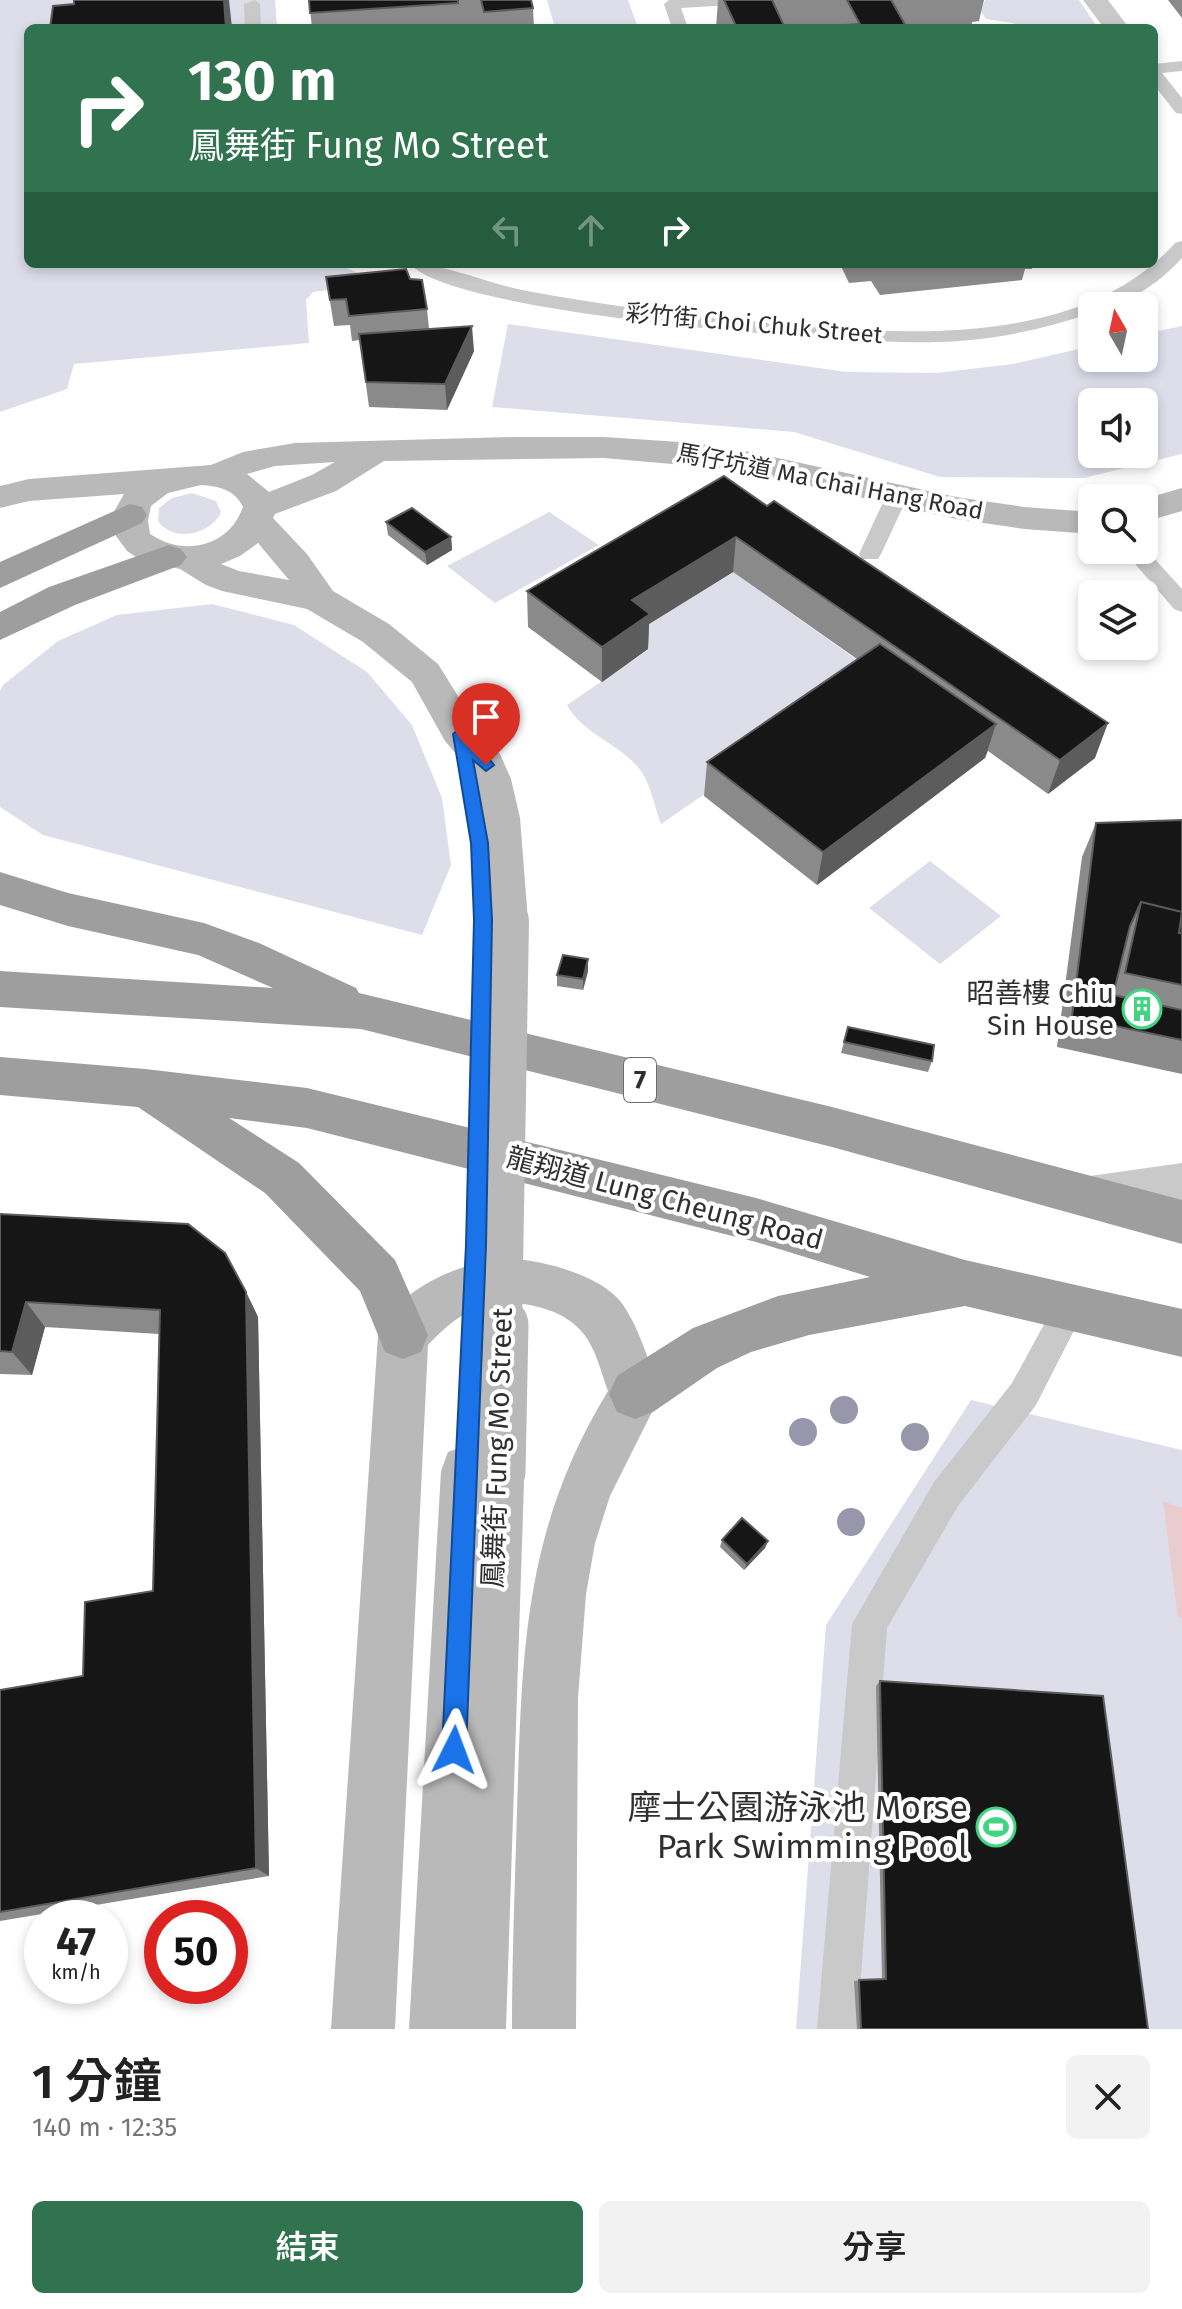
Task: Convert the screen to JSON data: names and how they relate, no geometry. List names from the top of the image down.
{
  "streets": {
    "highway": ["7", "龍翔道 Lung Cheung Road"],
    "main road": ["馬仔坑道 Ma Chai Hang Road", "鳳舞街 Fung Mo Street"],
    "lane": ["彩竹街 Choi Chuk Street"]
  },
  "crossings": [
    ["馬仔坑道 Ma Chai Hang Road", "鳳舞街 Fung Mo Street"]
  ],
  "places": {
    "building": ["昭善樓 Chiu Sin House"],
    "sports": ["摩士公園游泳池 Morse Park Swimming Pool"]
  },
  "north": "top",
  "page": {
    "turn": ["130 m", "鳳舞街 Fung Mo Street"],
    "speed": "47 km/h",
    "limit": "50",
    "heading": ["1 分鐘", "140 m · 12:35"],
    "buttons": ["結束", "分享"]
  }
}
